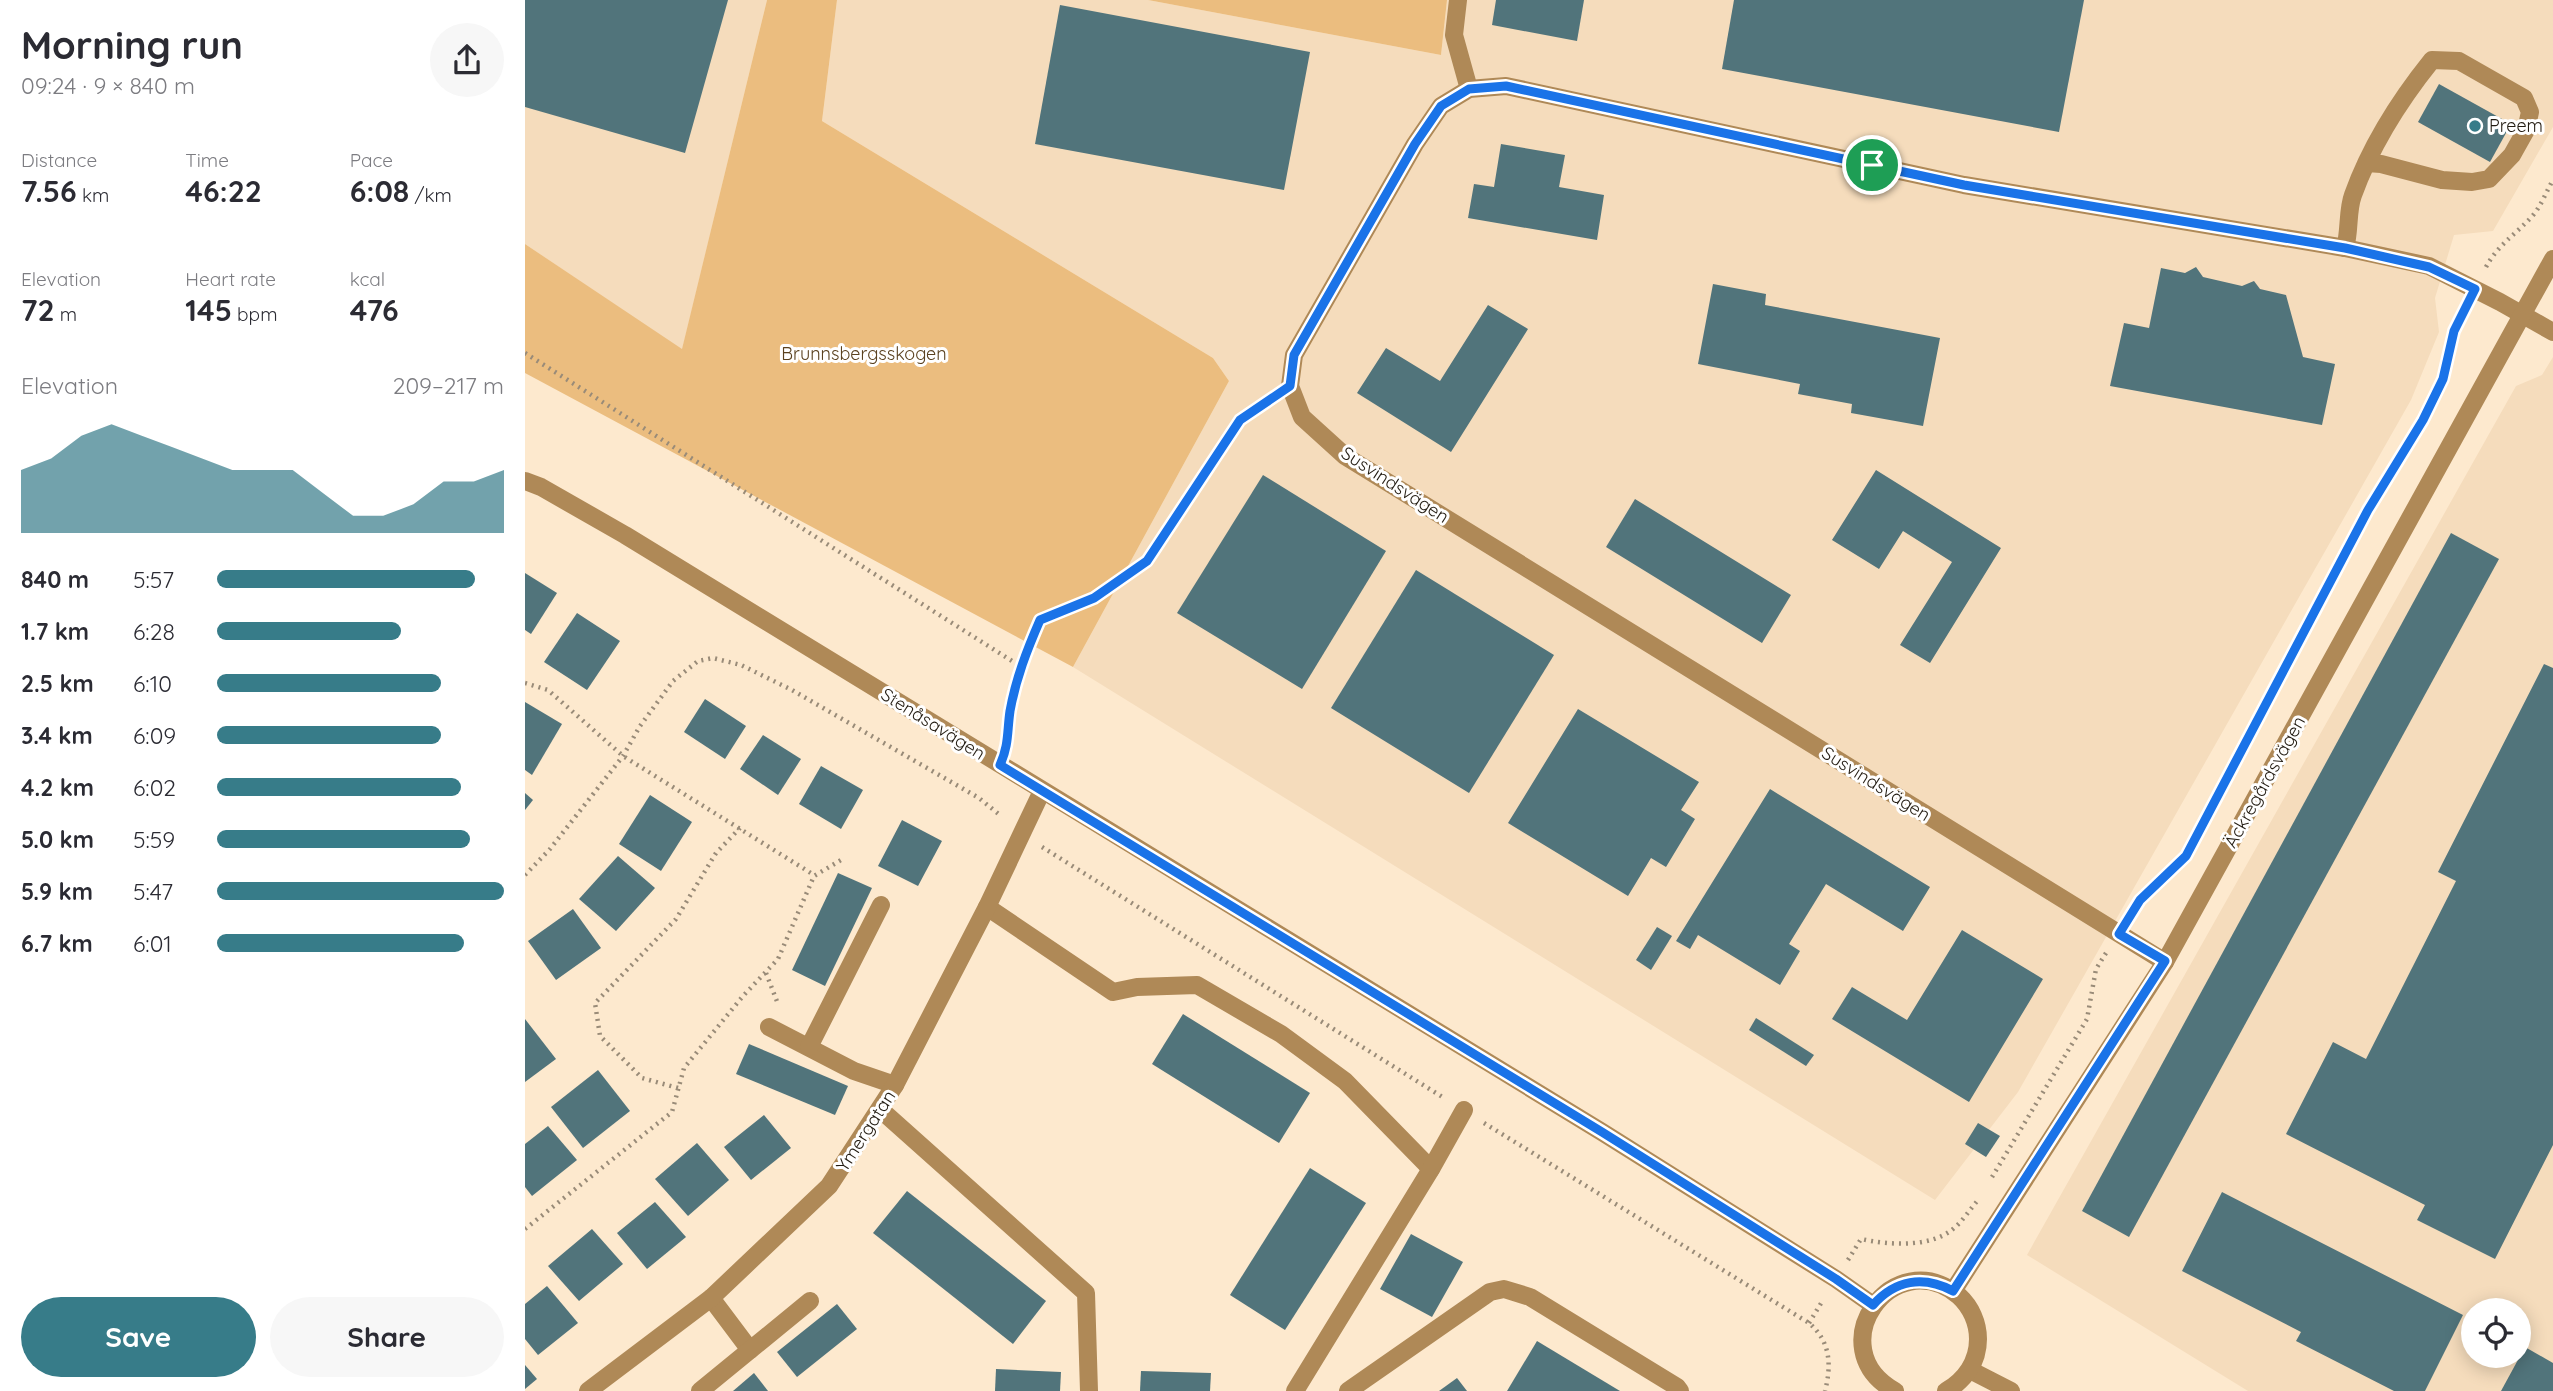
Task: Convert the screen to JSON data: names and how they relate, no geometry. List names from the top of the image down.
{
  "streets": {
    "street": [
      "Susvindsvägen",
      "Stenåsavägen",
      "Äckregårdsvägen",
      "Ymergatan"
    ]
  },
  "crossings": [
    ["Susvindsvägen", "Äckregårdsvägen"],
    ["Stenåsavägen", "Ymergatan"]
  ],
  "parks": ["Brunnsbergsskogen"],
  "places": ["Preem"],
  "page": {
    "heading": ["Morning run", "09:24 · 9 × 840 m"],
    "stats": [
      ["Distance", "7.56 km"],
      ["Time", "46:22"],
      ["Pace", "6:08 /km"],
      ["Elevation", "72 m"],
      ["Heart rate", "145 bpm"],
      ["kcal", "476"]
    ],
    "chart": ["Elevation", "209–217 m"],
    "list": [
      {
        "name": "840 m",
        "note": "5:57"
      },
      {
        "name": "1.7 km",
        "note": "6:28"
      },
      {
        "name": "2.5 km",
        "note": "6:10"
      },
      {
        "name": "3.4 km",
        "note": "6:09"
      },
      {
        "name": "4.2 km",
        "note": "6:02"
      },
      {
        "name": "5.0 km",
        "note": "5:59"
      },
      {
        "name": "5.9 km",
        "note": "5:47"
      },
      {
        "name": "6.7 km",
        "note": "6:01"
      }
    ],
    "buttons": ["Save", "Share"]
  }
}
